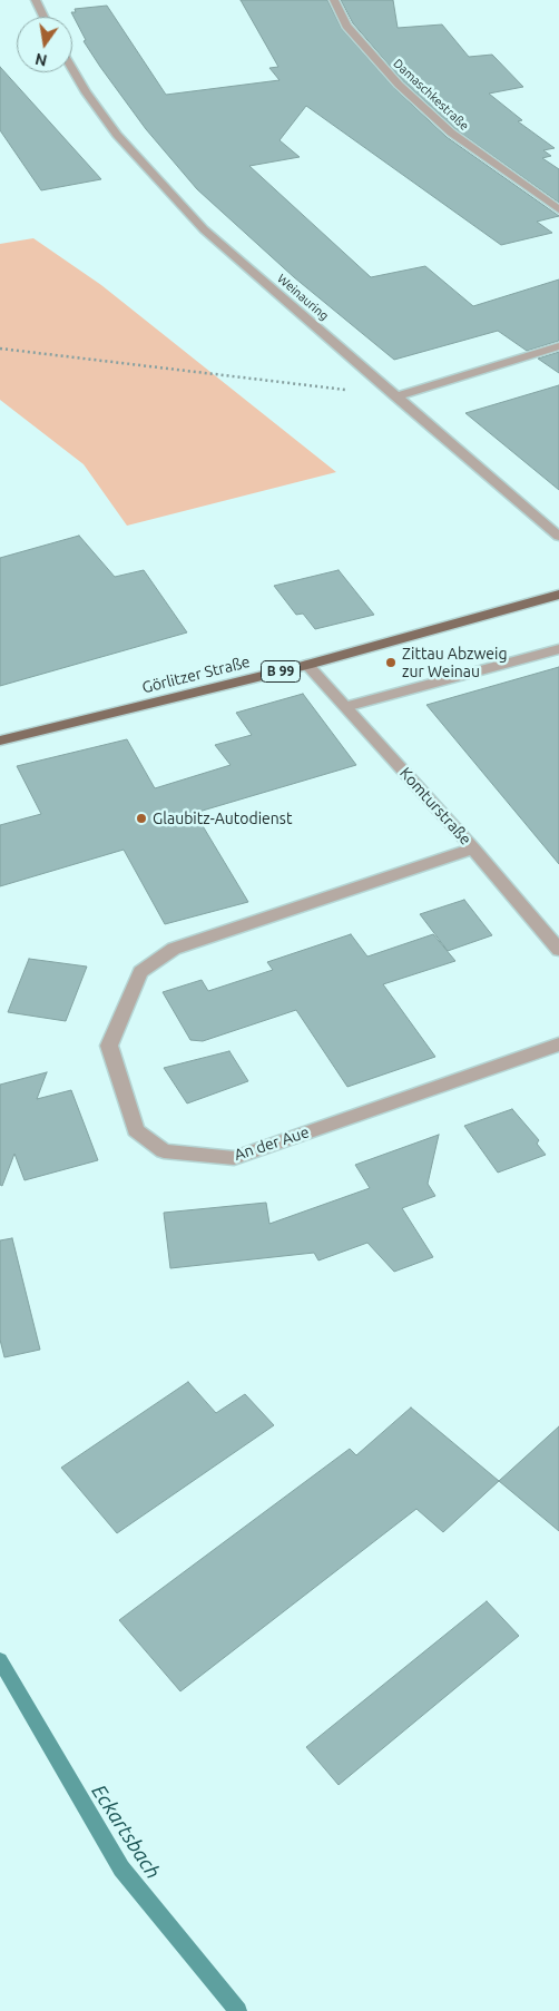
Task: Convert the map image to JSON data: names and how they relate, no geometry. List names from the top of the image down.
{
  "streets": {
    "main road": ["B 99", "Görlitzer Straße"],
    "street": [
      "Damaschkestraße",
      "Weinauring",
      "Komturstraße",
      "An der Aue"
    ]
  },
  "crossings": [
    ["Görlitzer Straße", "Komturstraße"],
    ["Komturstraße", "An der Aue"]
  ],
  "water": ["Eckartsbach"],
  "places": ["Zittau Abzweig zur Weinau", "Glaubitz-Autodienst"],
  "north": "bottom"
}
